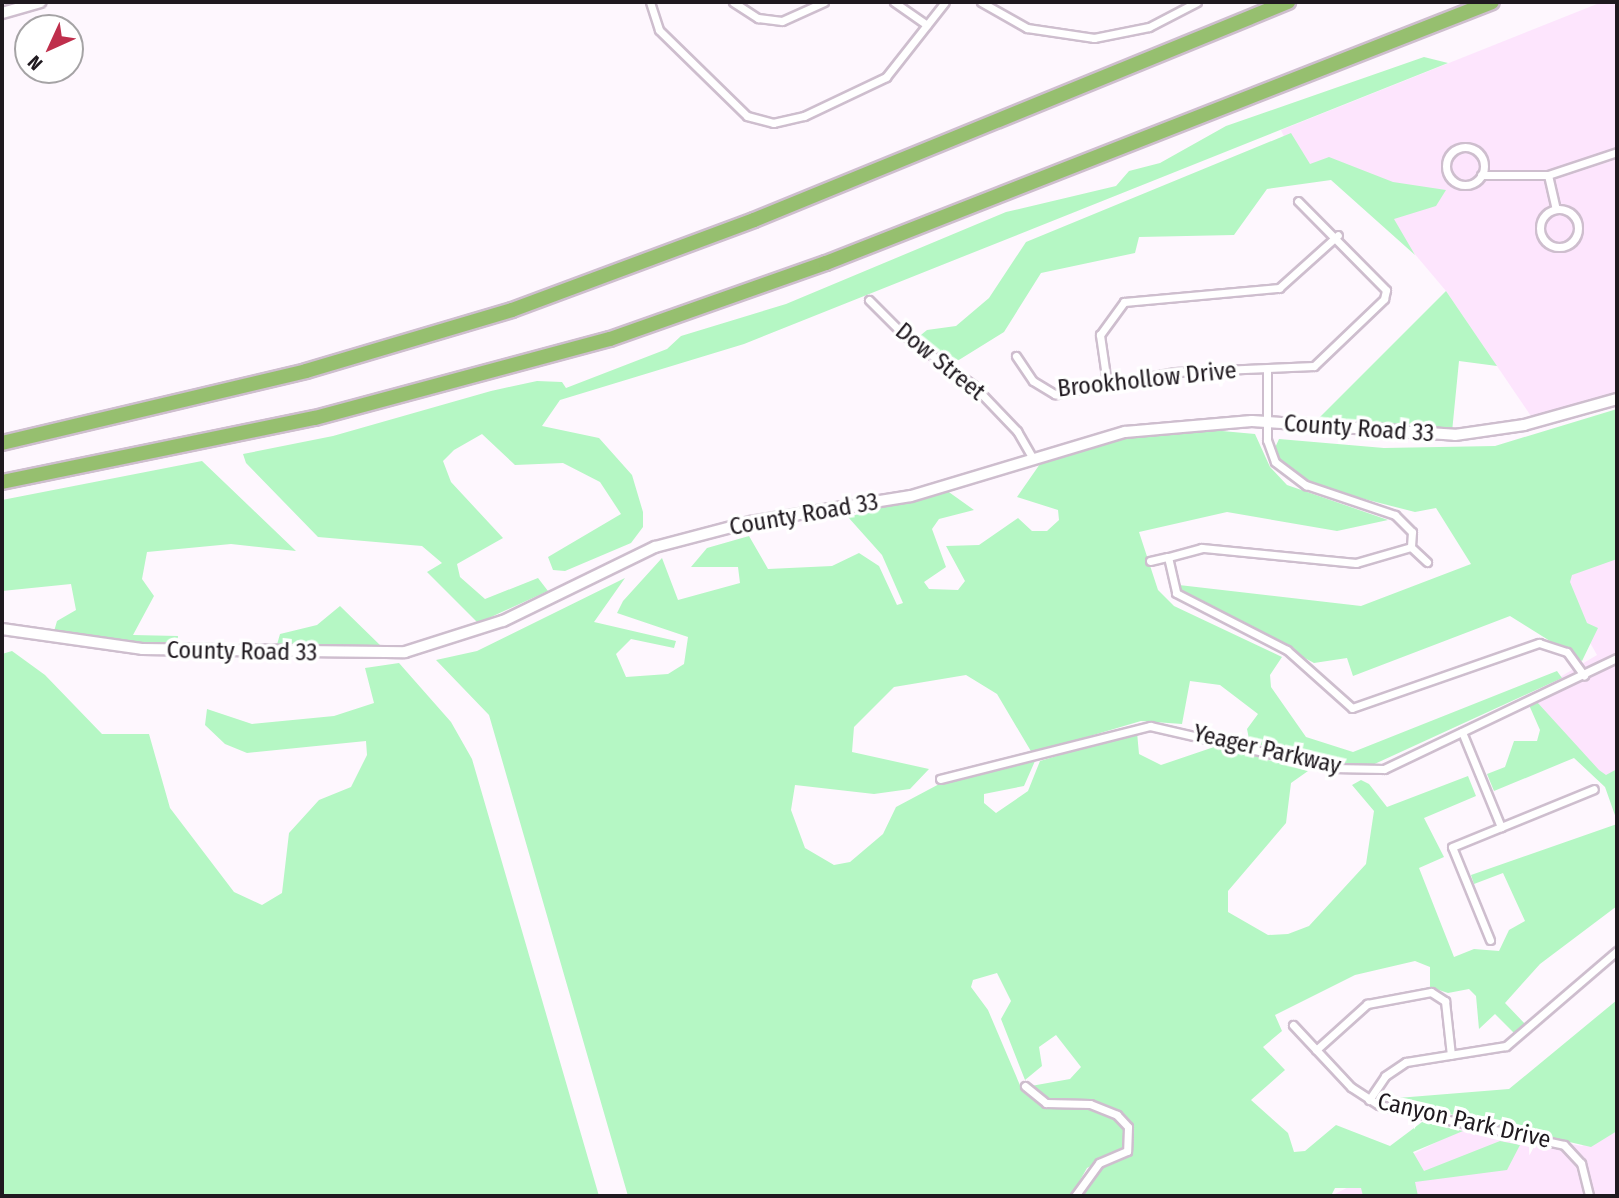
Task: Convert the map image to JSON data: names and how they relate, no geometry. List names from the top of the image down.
{
  "streets": {
    "street": [
      "Dow Street",
      "Brookhollow Drive",
      "County Road 33",
      "Yeager Parkway",
      "Canyon Park Drive"
    ]
  },
  "crossings": [
    ["Dow Street", "County Road 33"]
  ],
  "north": "bottom left"
}
